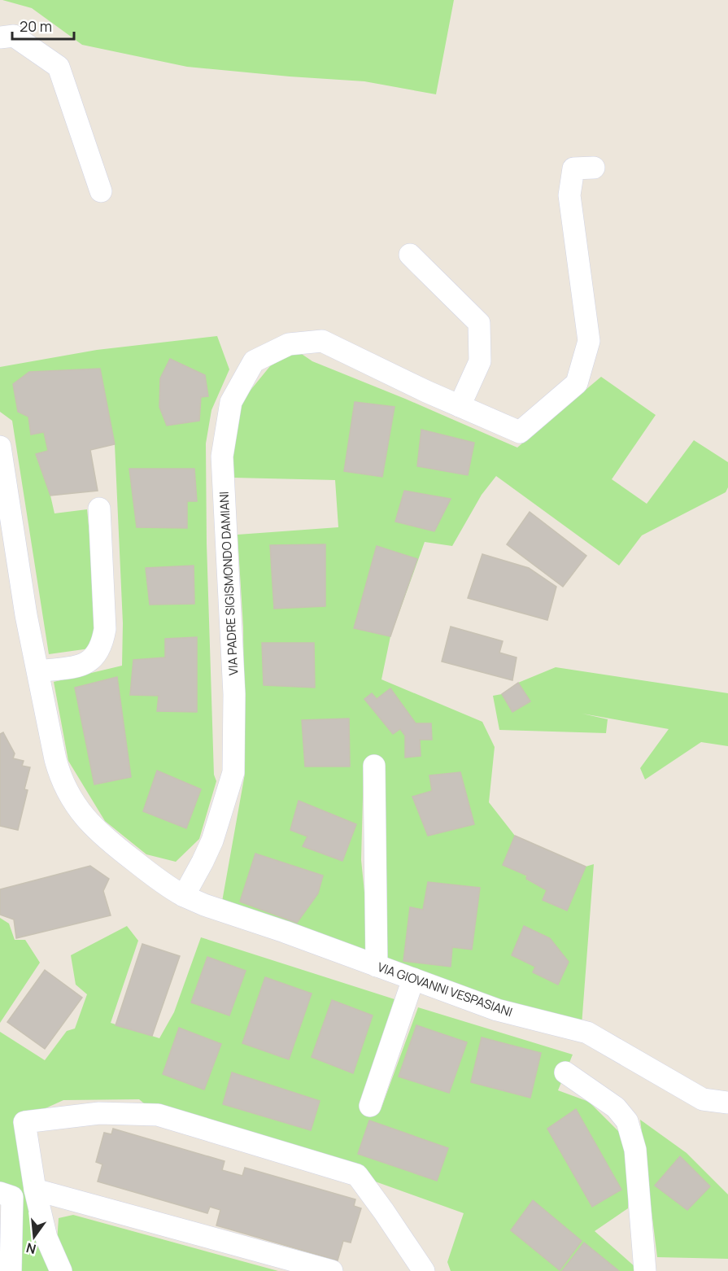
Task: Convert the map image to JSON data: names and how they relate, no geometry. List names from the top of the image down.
{
  "streets": {
    "street": ["VIA PADRE SIGISMONDO DAMIANI", "VIA GIOVANNI VESPASIANI"]
  },
  "crossings": [
    ["VIA PADRE SIGISMONDO DAMIANI", "VIA GIOVANNI VESPASIANI"]
  ],
  "scale_bar": "20 m",
  "north": "bottom"
}
